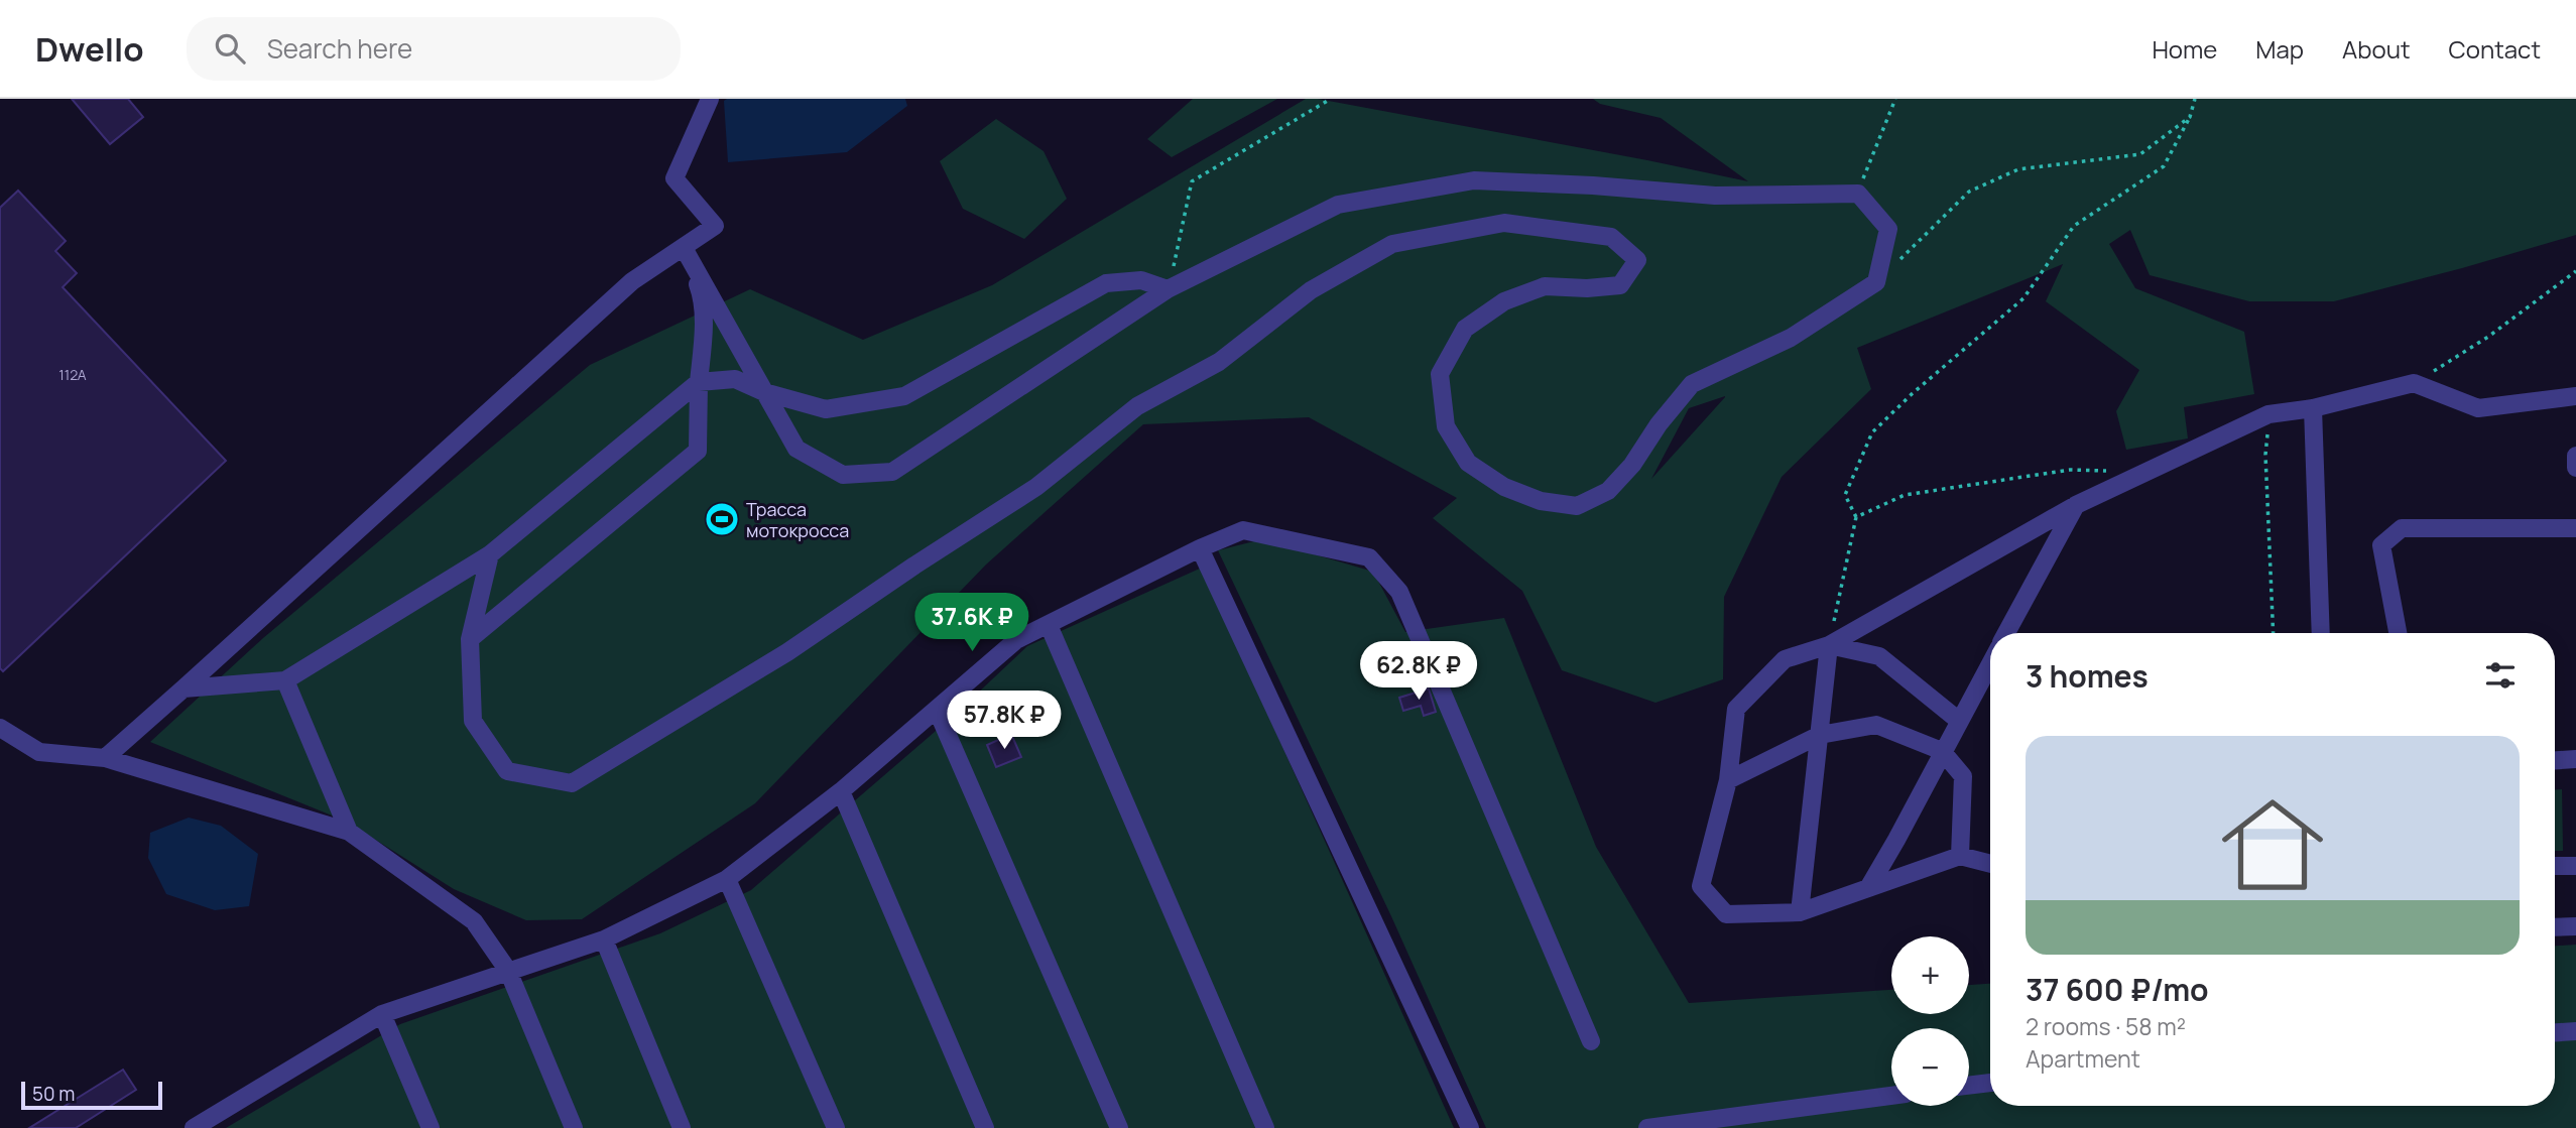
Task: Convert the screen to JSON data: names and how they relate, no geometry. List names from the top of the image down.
{
  "places": {
    "sports": ["Трасса мотокросса"]
  },
  "house_numbers": ["112А"],
  "scale_bar": "50 m",
  "page": {
    "header": "Dwello",
    "search": "Search here",
    "nav": [
      "Home",
      "Map",
      "About",
      "Contact"
    ],
    "price": ["37.6K ₽", "62.8K ₽", "57.8K ₽"],
    "heading": "3 homes",
    "list": [
      {
        "name": "37 600 ₽/mo",
        "note": "2 rooms · 58 m² · Apartment"
      }
    ],
    "map_buttons": ["+", "−"],
    "scale": "50 m"
  }
}
